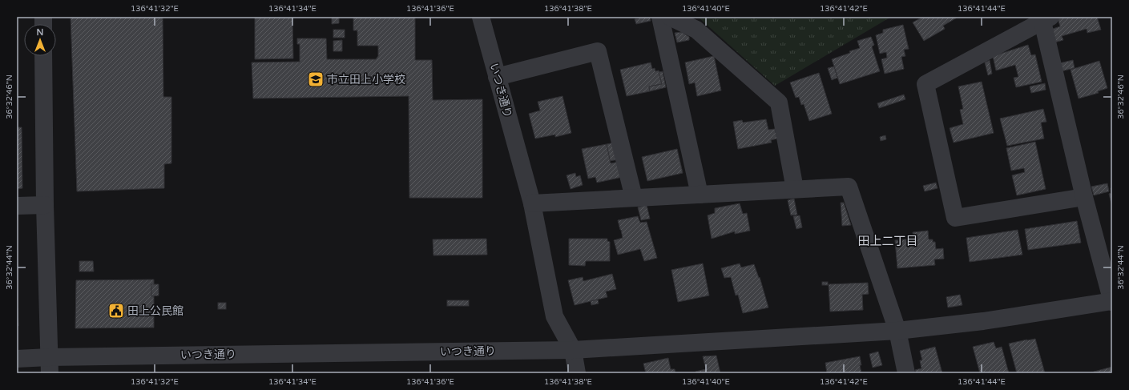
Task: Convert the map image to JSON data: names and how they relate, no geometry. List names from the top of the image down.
{
  "streets": {
    "street": ["いつき通り"]
  },
  "districts": ["田上二丁目"],
  "places": {
    "school or university": ["市立田上小学校"],
    "public building": ["田上公民館"]
  },
  "north": "top",
  "coordinates": [
    "136°41'32\"E",
    "136°41'34\"E",
    "136°41'36\"E",
    "136°41'38\"E",
    "136°41'40\"E",
    "136°41'42\"E",
    "136°41'44\"E",
    "36°32'46\"N",
    "36°32'44\"N"
  ]
}
